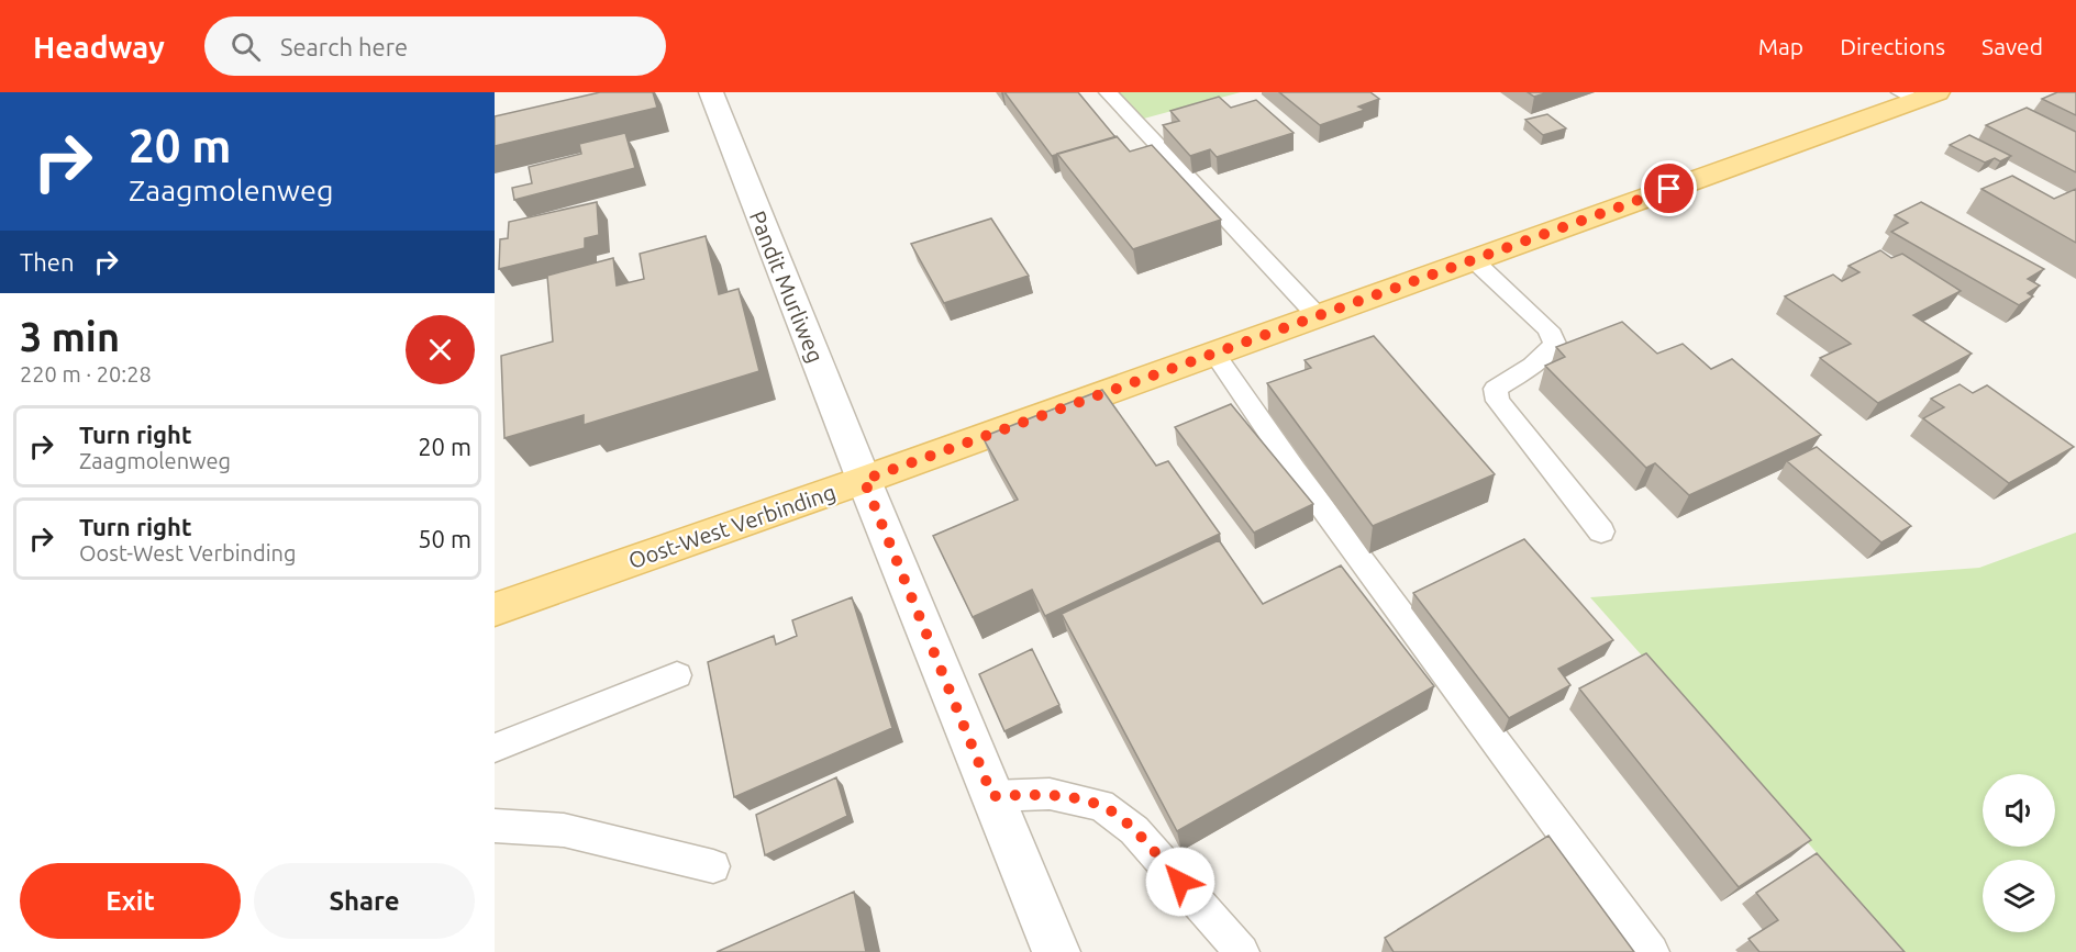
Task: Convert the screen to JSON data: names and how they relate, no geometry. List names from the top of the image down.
{
  "streets": {
    "main road": ["Oost-West Verbinding"],
    "street": ["Pandit Murliweg"]
  },
  "crossings": [
    ["Pandit Murliweg", "Oost-West Verbinding"]
  ],
  "page": {
    "header": "Headway",
    "search": "Search here",
    "nav": ["Map", "Directions", "Saved"],
    "turn": ["20 m", "Zaagmolenweg"],
    "then": "Then",
    "heading": ["3 min", "220 m · 20:28"],
    "list": [
      {
        "name": "Turn right",
        "note": "Zaagmolenweg",
        "value": "20 m"
      },
      {
        "name": "Turn right",
        "note": "Oost-West Verbinding",
        "value": "50 m"
      }
    ],
    "buttons": ["Exit", "Share"]
  }
}
